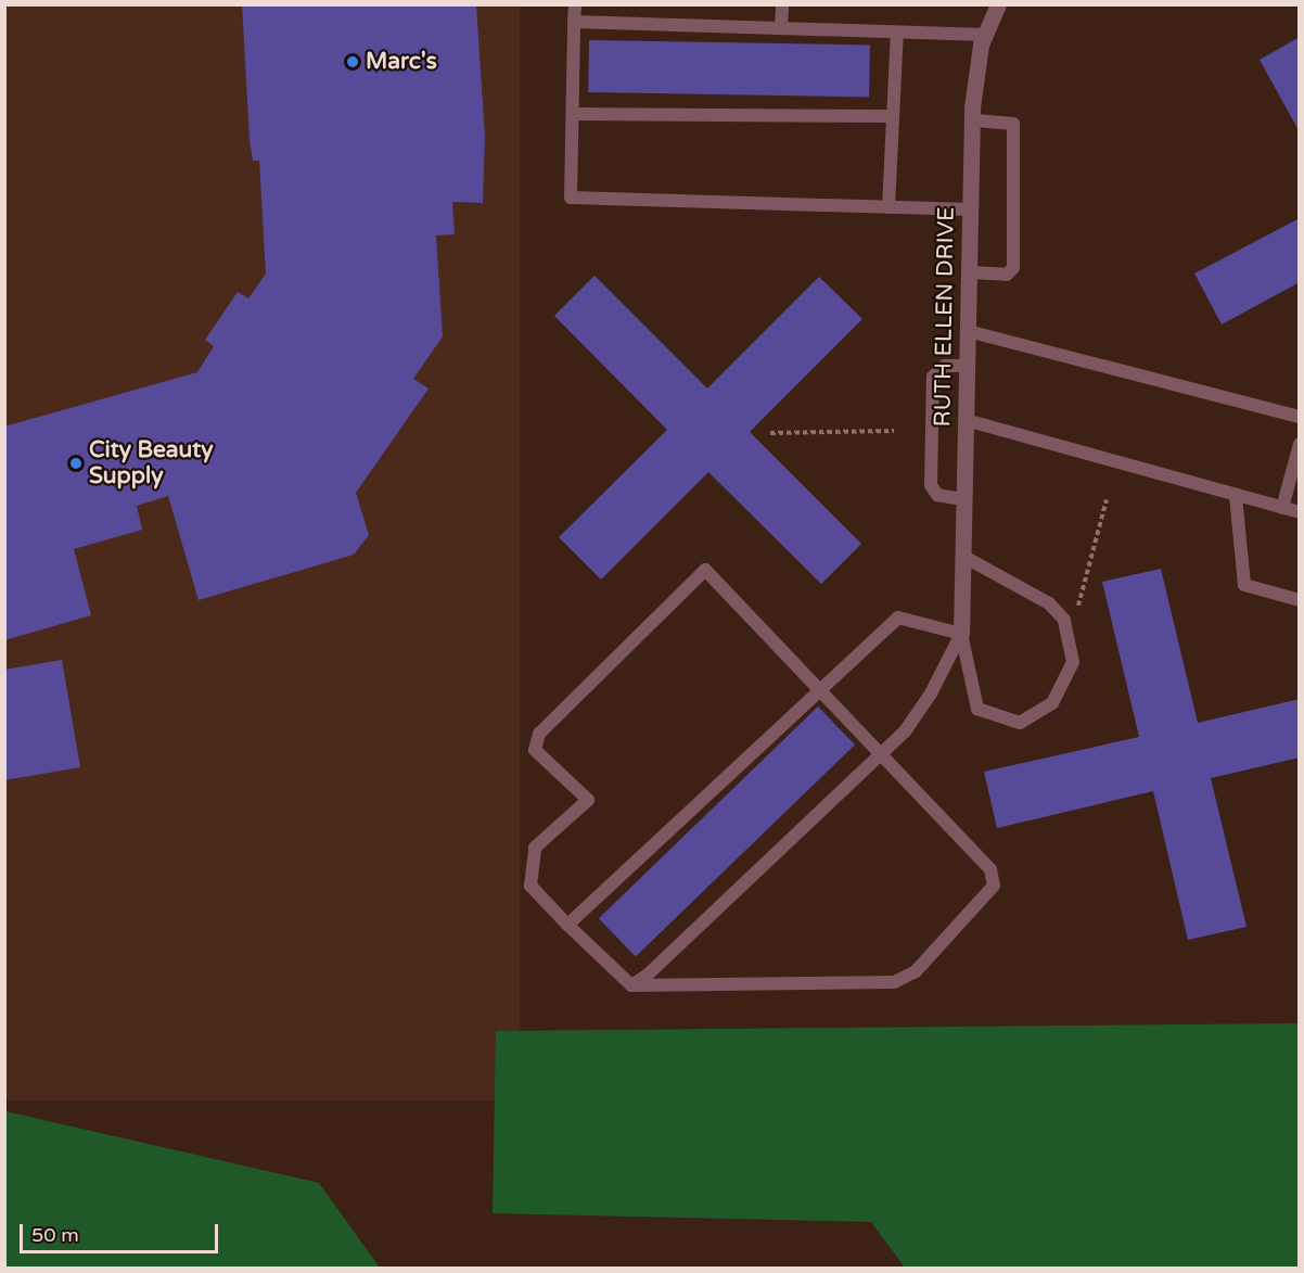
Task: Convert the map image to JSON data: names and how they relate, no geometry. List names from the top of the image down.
{
  "streets": {
    "street": ["RUTH ELLEN DRIVE"]
  },
  "places": ["Marc's", "City Beauty Supply"],
  "scale_bar": "50 m"
}
